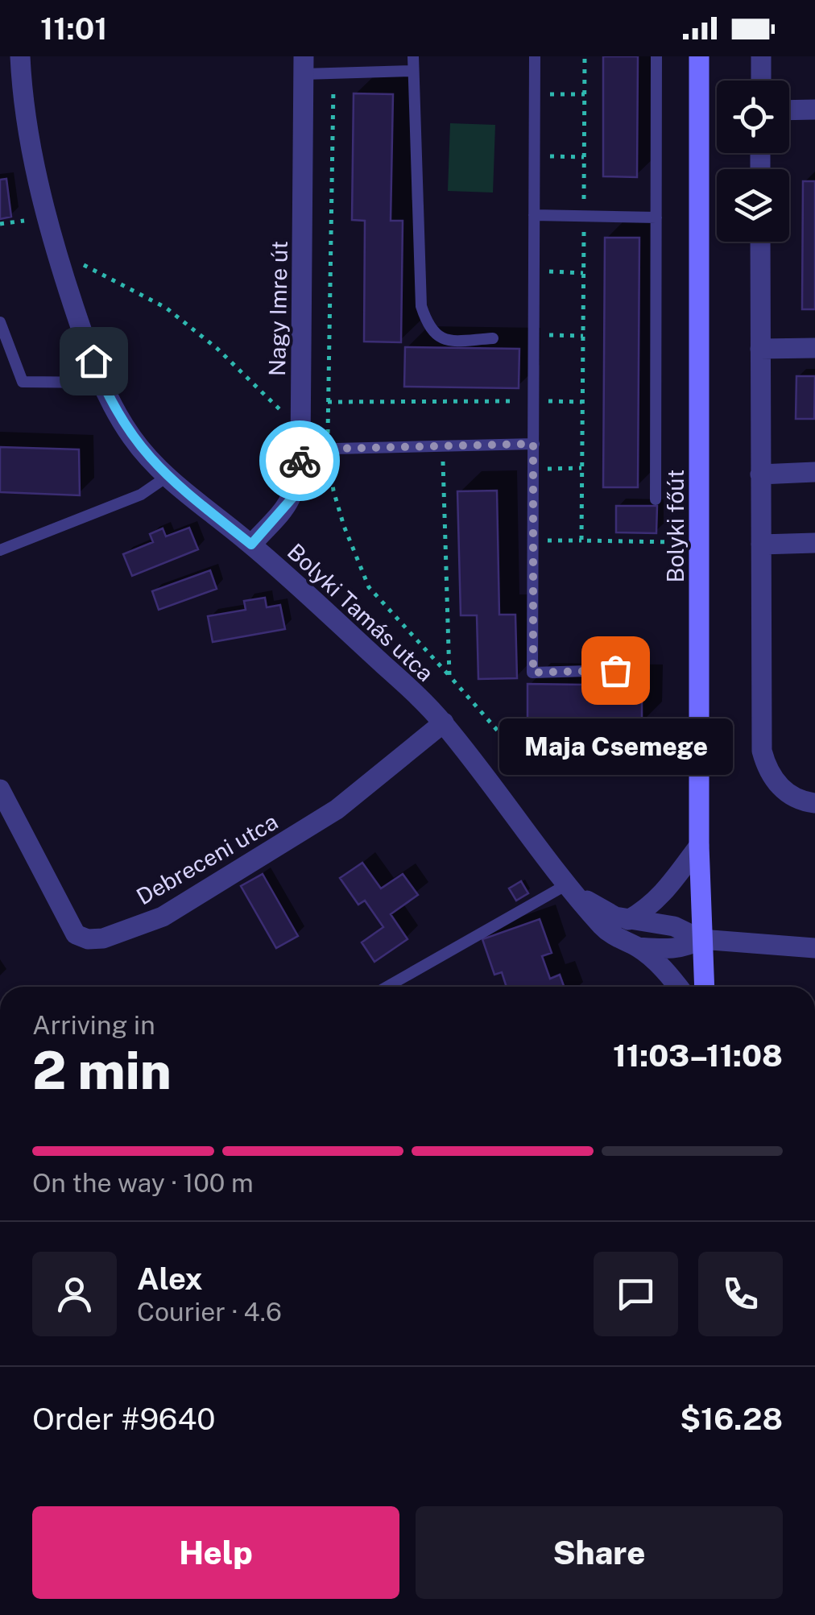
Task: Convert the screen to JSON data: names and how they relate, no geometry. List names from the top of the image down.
{
  "streets": {
    "main road": ["Bolyki főút"],
    "street": ["Nagy Imre út", "Bolyki Tamás utca", "Debreceni utca"]
  },
  "crossings": [
    ["Nagy Imre út", "Bolyki Tamás utca"],
    ["Bolyki főút", "Bolyki Tamás utca"],
    ["Bolyki Tamás utca", "Debreceni utca"]
  ],
  "places": ["Maja Csemege"],
  "page": {
    "status": "11:01",
    "bubble": "Maja Csemege",
    "heading": ["2 min", "Arriving in", "11:03–11:08"],
    "panel": [
      "Alex",
      "Courier · 4.6",
      "Order #9640",
      "$16.28"
    ],
    "bar": "On the way · 100 m",
    "buttons": ["Help", "Share"]
  }
}
